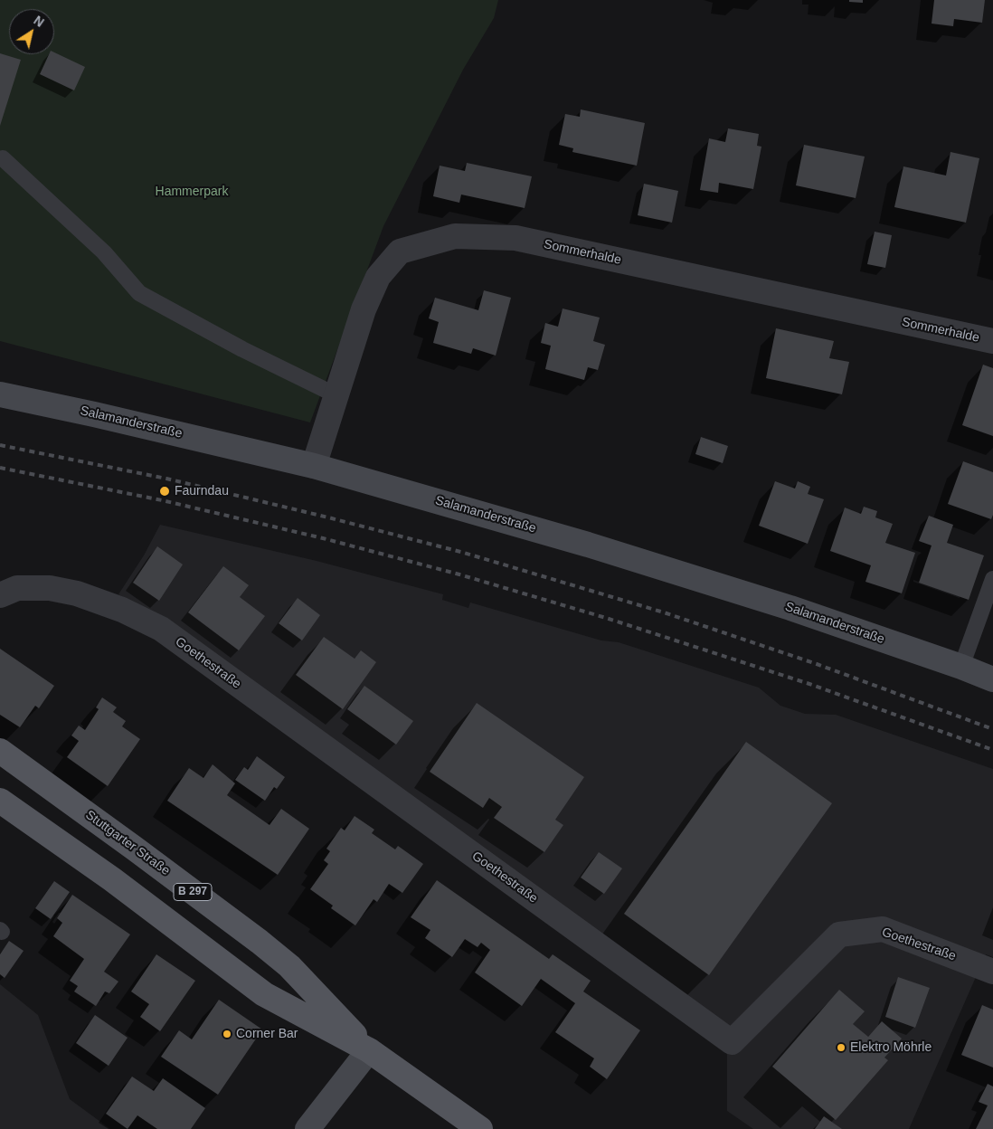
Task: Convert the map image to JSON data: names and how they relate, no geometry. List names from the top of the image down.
{
  "streets": {
    "main road": ["Stuttgarter Straße", "B 297"],
    "street": ["Sommerhalde", "Salamanderstraße", "Goethestraße"]
  },
  "crossings": [
    ["Sommerhalde", "Salamanderstraße"]
  ],
  "parks": ["Hammerpark"],
  "places": ["Faurndau", "Corner Bar", "Elektro Möhrle"],
  "north": "top right"
}
